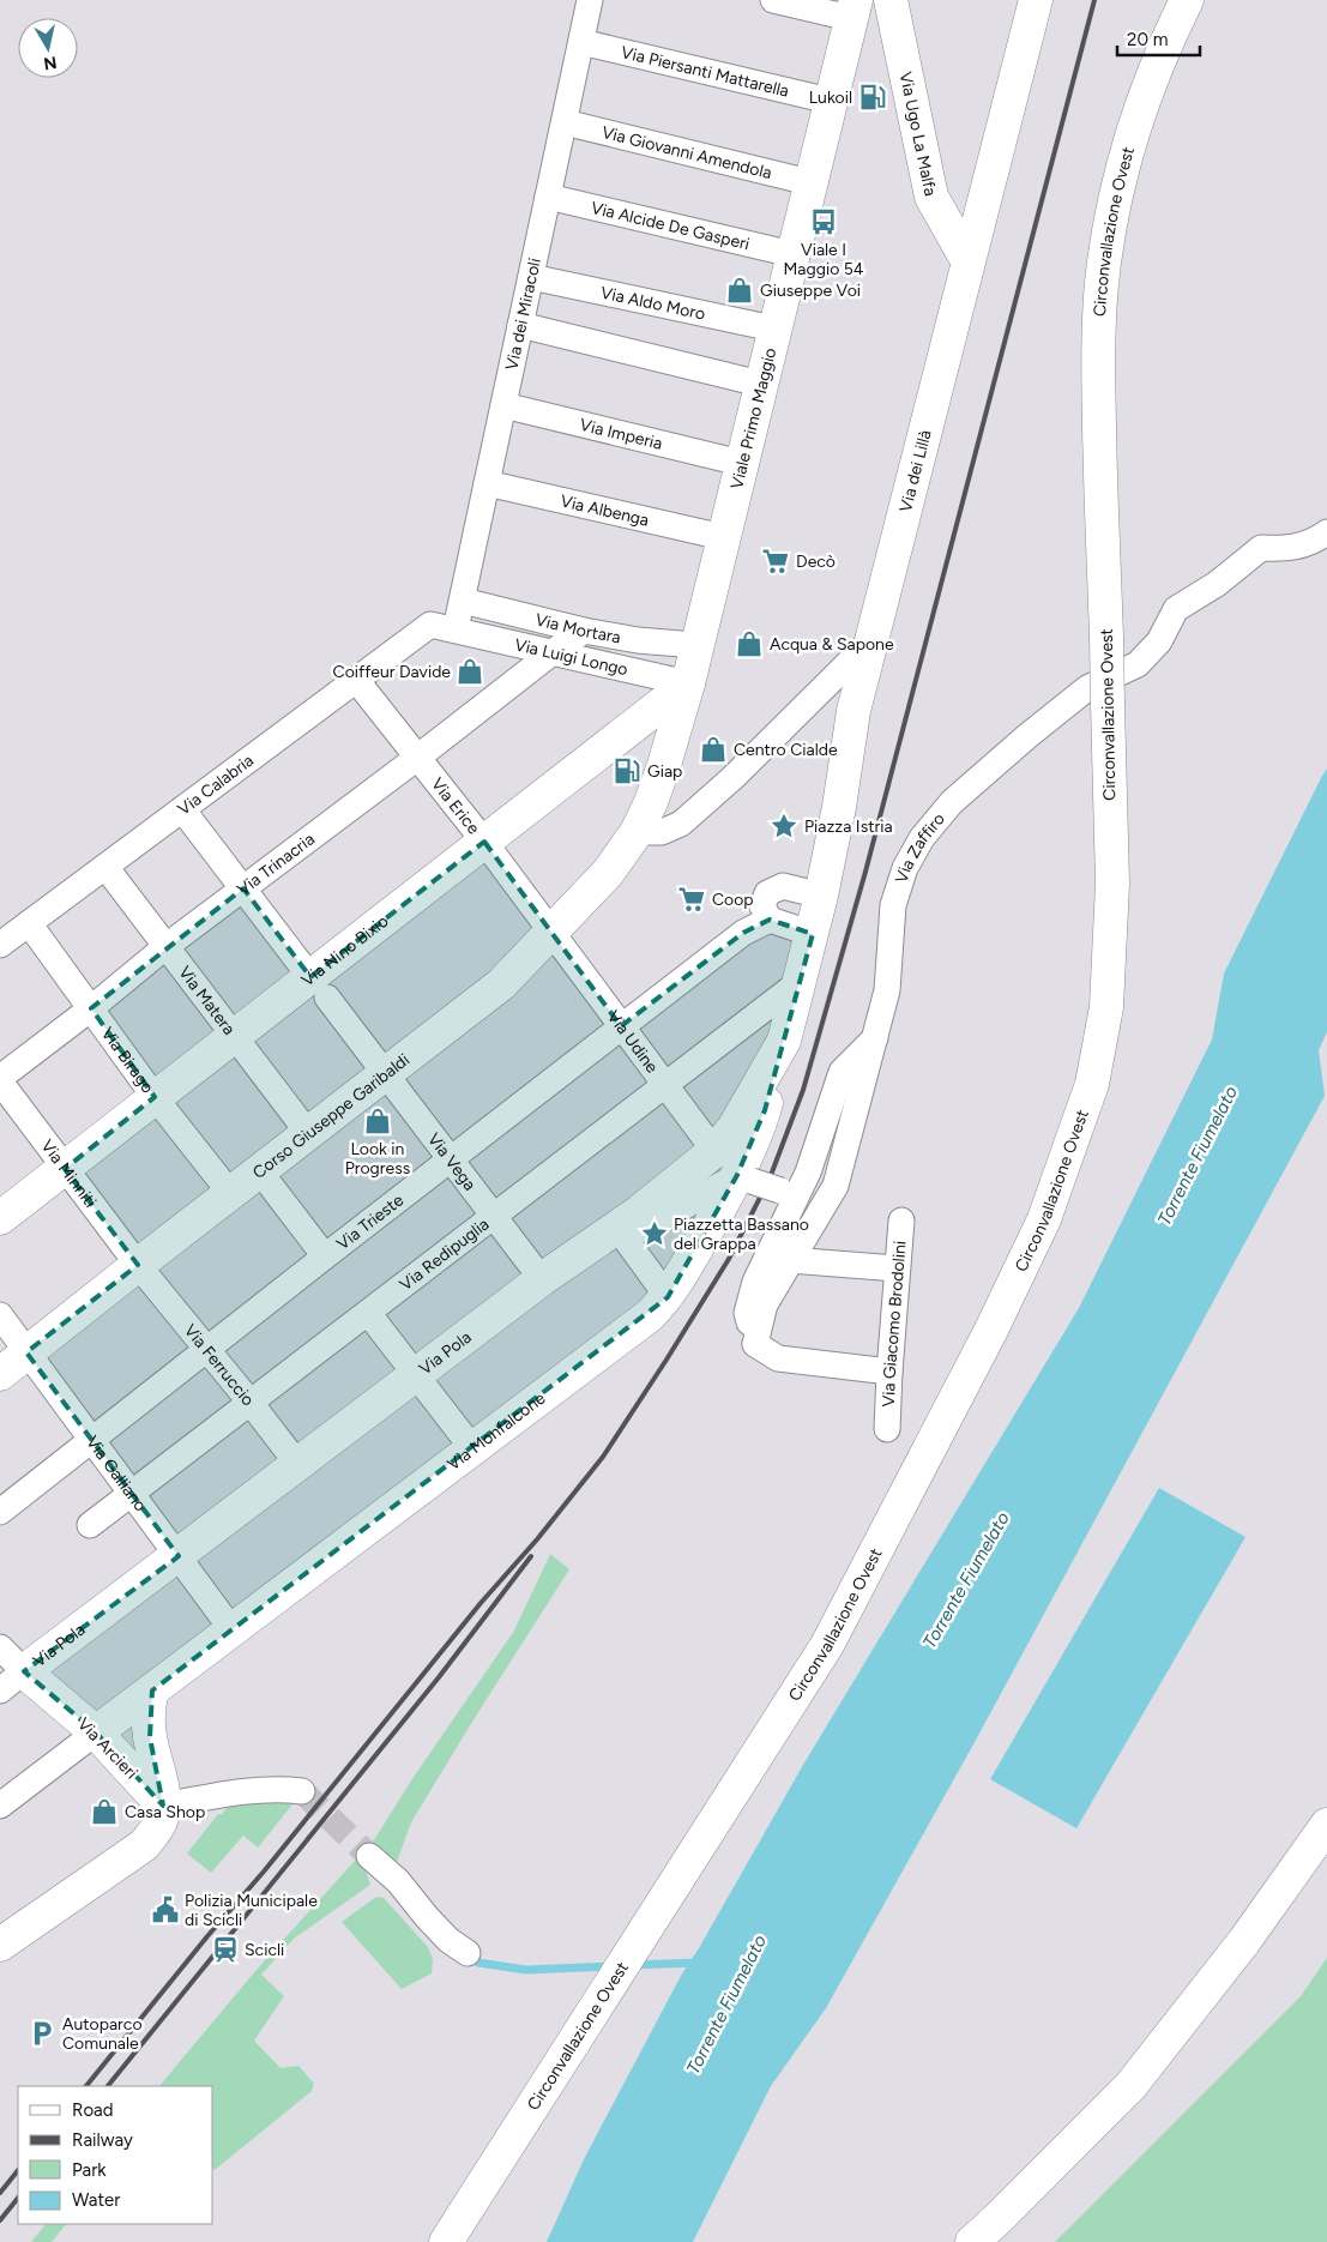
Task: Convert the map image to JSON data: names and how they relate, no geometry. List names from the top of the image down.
{
  "streets": {
    "main road": [
      "Via Ugo La Malfa",
      "Circonvallazione Ovest",
      "Viale Primo Maggio",
      "Via dei Lillà",
      "Via Nino Bixio",
      "Corso Giuseppe Garibaldi",
      "Via Pola",
      "Via Monfalcone",
      "Via Arcieri"
    ],
    "street": [
      "Via Piersanti Mattarella",
      "Via Giovanni Amendola",
      "Via Alcide De Gasperi",
      "Via Aldo Moro",
      "Via dei Miracoli",
      "Via Imperia",
      "Via Albenga",
      "Via Mortara",
      "Via Luigi Longo",
      "Via Calabria",
      "Via Erice",
      "Via Zaffiro",
      "Via Trinacria",
      "Via Matera",
      "Via Udine",
      "Via Birago",
      "Via Vega",
      "Via Minniti",
      "Via Trieste",
      "Via Redipuglia",
      "Via Giacomo Brodolini",
      "Via Ferruccio",
      "Via Galliano"
    ]
  },
  "crossings": [
    ["Via Piersanti Mattarella", "Via dei Miracoli"],
    ["Via Piersanti Mattarella", "Viale Primo Maggio"],
    ["Via Ugo La Malfa", "Via dei Lillà"],
    ["Via Giovanni Amendola", "Via dei Miracoli"],
    ["Via Giovanni Amendola", "Viale Primo Maggio"],
    ["Via Alcide De Gasperi", "Via dei Miracoli"],
    ["Via Alcide De Gasperi", "Viale Primo Maggio"],
    ["Via Aldo Moro", "Via dei Miracoli"],
    ["Via Aldo Moro", "Viale Primo Maggio"],
    ["Via dei Miracoli", "Via Imperia"],
    ["Via dei Miracoli", "Via Albenga"],
    ["Via dei Miracoli", "Via Mortara"],
    ["Via dei Miracoli", "Via Luigi Longo"],
    ["Viale Primo Maggio", "Via Imperia"],
    ["Viale Primo Maggio", "Via Albenga"],
    ["Viale Primo Maggio", "Via Mortara"],
    ["Viale Primo Maggio", "Via Luigi Longo"],
    ["Viale Primo Maggio", "Via Nino Bixio"],
    ["Viale Primo Maggio", "Corso Giuseppe Garibaldi"],
    ["Via dei Lillà", "Via Pola"],
    ["Via Mortara", "Via Trinacria"],
    ["Via Luigi Longo", "Via Calabria"],
    ["Via Luigi Longo", "Via Trinacria"],
    ["Via Luigi Longo", "Via Nino Bixio"],
    ["Via Calabria", "Via Erice"],
    ["Via Calabria", "Via Matera"],
    ["Via Calabria", "Via Birago"],
    ["Via Calabria", "Via Vega"],
    ["Via Erice", "Via Trinacria"],
    ["Via Erice", "Via Nino Bixio"],
    ["Via Erice", "Via Udine"],
    ["Via Erice", "Corso Giuseppe Garibaldi"],
    ["Via Trinacria", "Via Matera"],
    ["Via Trinacria", "Via Birago"],
    ["Via Trinacria", "Via Vega"],
    ["Via Trinacria", "Via Minniti"],
    ["Via Nino Bixio", "Via Matera"],
    ["Via Nino Bixio", "Via Birago"],
    ["Via Nino Bixio", "Via Vega"],
    ["Via Nino Bixio", "Via Minniti"],
    ["Via Matera", "Corso Giuseppe Garibaldi"],
    ["Via Udine", "Corso Giuseppe Garibaldi"],
    ["Via Udine", "Via Trieste"],
    ["Via Udine", "Via Redipuglia"],
    ["Via Udine", "Via Pola"],
    ["Via Birago", "Corso Giuseppe Garibaldi"],
    ["Corso Giuseppe Garibaldi", "Via Vega"],
    ["Corso Giuseppe Garibaldi", "Via Minniti"],
    ["Corso Giuseppe Garibaldi", "Via Ferruccio"],
    ["Corso Giuseppe Garibaldi", "Via Galliano"],
    ["Via Vega", "Via Trieste"],
    ["Via Vega", "Via Redipuglia"],
    ["Via Vega", "Via Pola"],
    ["Via Minniti", "Via Ferruccio"],
    ["Via Trieste", "Via Ferruccio"],
    ["Via Trieste", "Via Galliano"],
    ["Via Redipuglia", "Via Pola"],
    ["Via Redipuglia", "Via Ferruccio"],
    ["Via Redipuglia", "Via Galliano"],
    ["Via Pola", "Via Ferruccio"],
    ["Via Pola", "Via Monfalcone"],
    ["Via Pola", "Via Galliano"],
    ["Via Pola", "Via Arcieri"],
    ["Via Monfalcone", "Via Galliano"],
    ["Via Monfalcone", "Via Arcieri"]
  ],
  "water": ["Torrente Fiumelato"],
  "places": {
    "fuel station": ["Lukoil", "Giap"],
    "bus stop": ["Viale I Maggio 54"],
    "shop": [
      "Giuseppe Voi",
      "Acqua & Sapone",
      "Coiffeur Davide",
      "Centro Cialde",
      "Look in Progress",
      "Casa Shop"
    ],
    "supermarket": ["Decò", "Coop"],
    "place": ["Piazza Istria", "Piazzetta Bassano del Grappa"],
    "public building": ["Polizia Municipale di Scicli"],
    "station": ["Scicli"],
    "parking": ["Autoparco Comunale"]
  },
  "legend": [
    "Road",
    "Railway",
    "Park",
    "Water"
  ],
  "scale_bar": "20 m",
  "north": "bottom"
}
